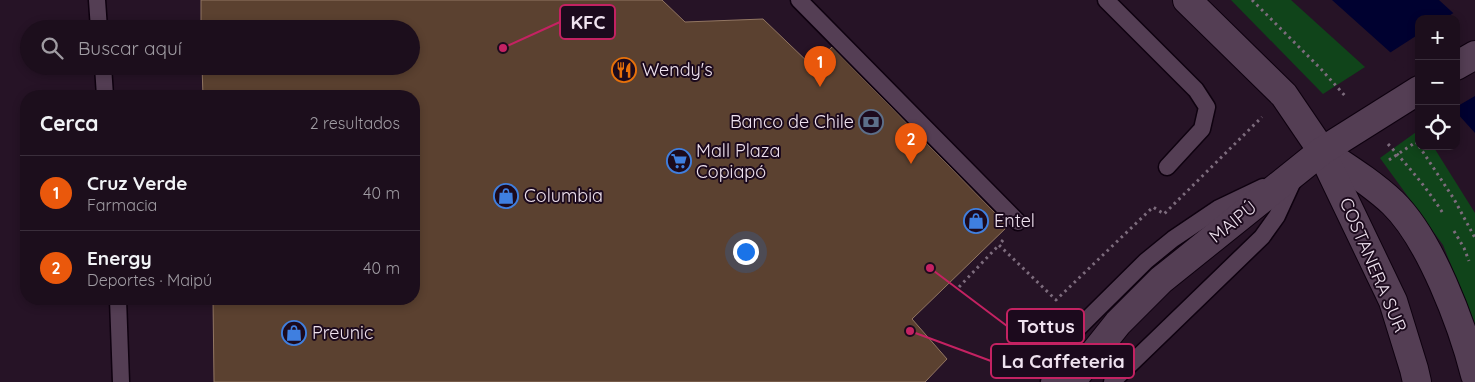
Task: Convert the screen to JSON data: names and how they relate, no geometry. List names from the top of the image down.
{
  "streets": {
    "street": ["MAIPÚ", "COSTANERA SUR"]
  },
  "crossings": [
    ["MAIPÚ", "COSTANERA SUR"]
  ],
  "places": {
    "other": ["KFC", "Tottus", "La Caffeteria"],
    "restaurant": ["Wendy's"],
    "bank": ["Banco de Chile"],
    "supermarket": ["Mall Plaza Copiapó"],
    "shop": ["Columbia", "Entel", "Preunic"]
  },
  "page": {
    "map_buttons": ["+", "−"],
    "search": "Buscar aquí",
    "pins": ["1", "2"],
    "heading": ["Cerca", "2 resultados"],
    "list": [
      {
        "mark": "1",
        "name": "Cruz Verde",
        "note": "Farmacia",
        "value": "40 m"
      },
      {
        "mark": "2",
        "name": "Energy",
        "note": "Deportes · Maipú",
        "value": "40 m"
      }
    ]
  }
}
